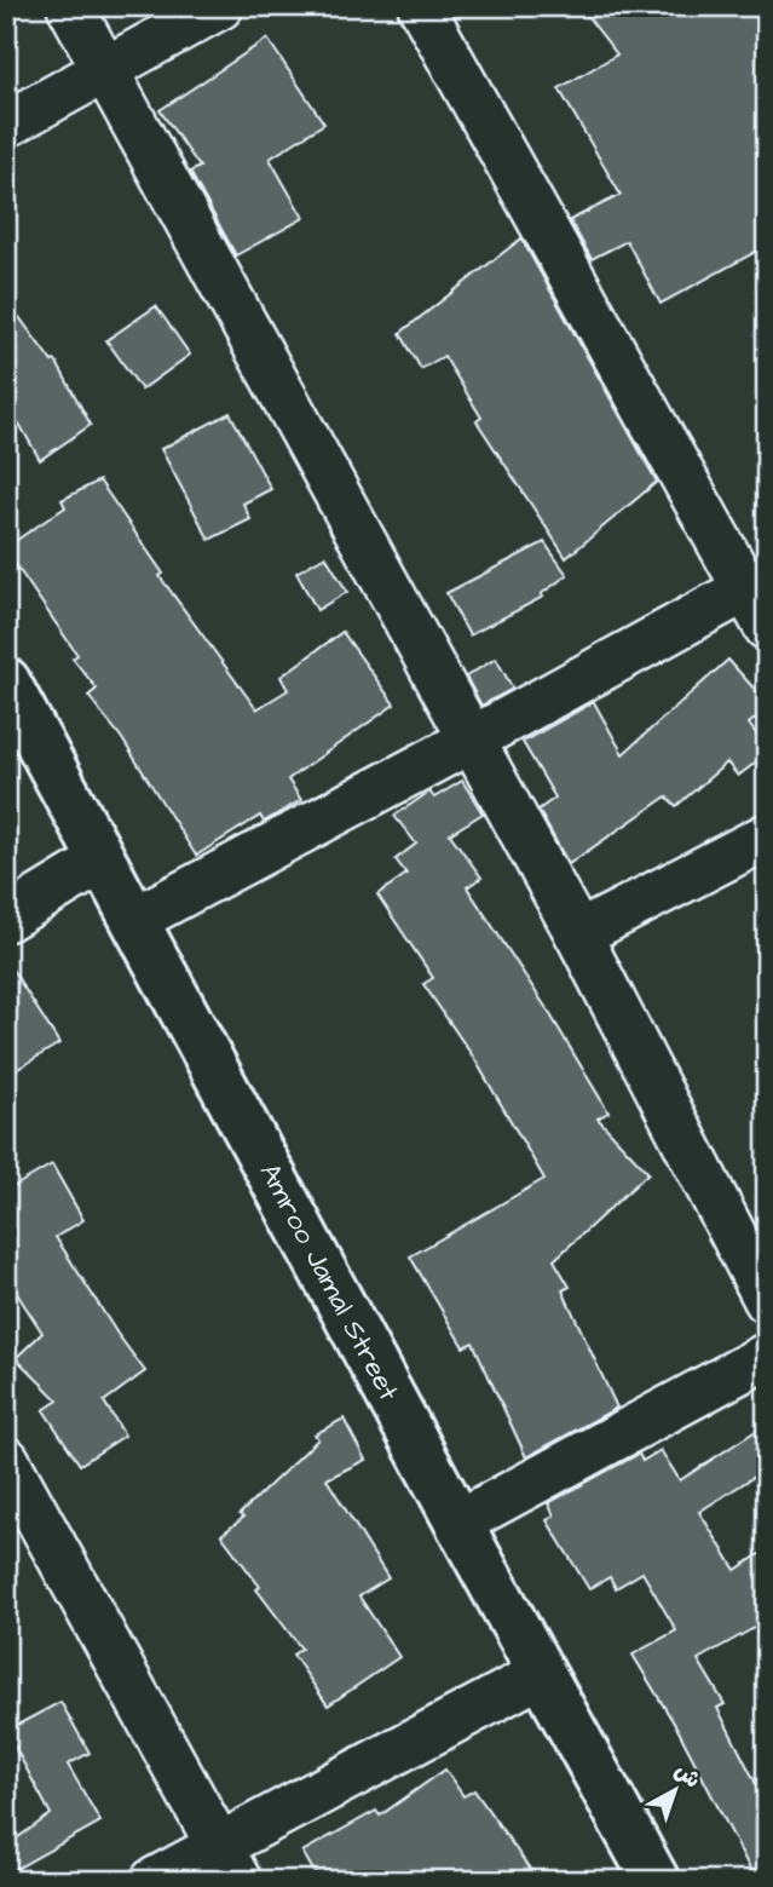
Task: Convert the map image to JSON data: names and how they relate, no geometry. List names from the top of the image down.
{
  "streets": {
    "street": ["Amroo Jamal Street"]
  },
  "north": "top right"
}
